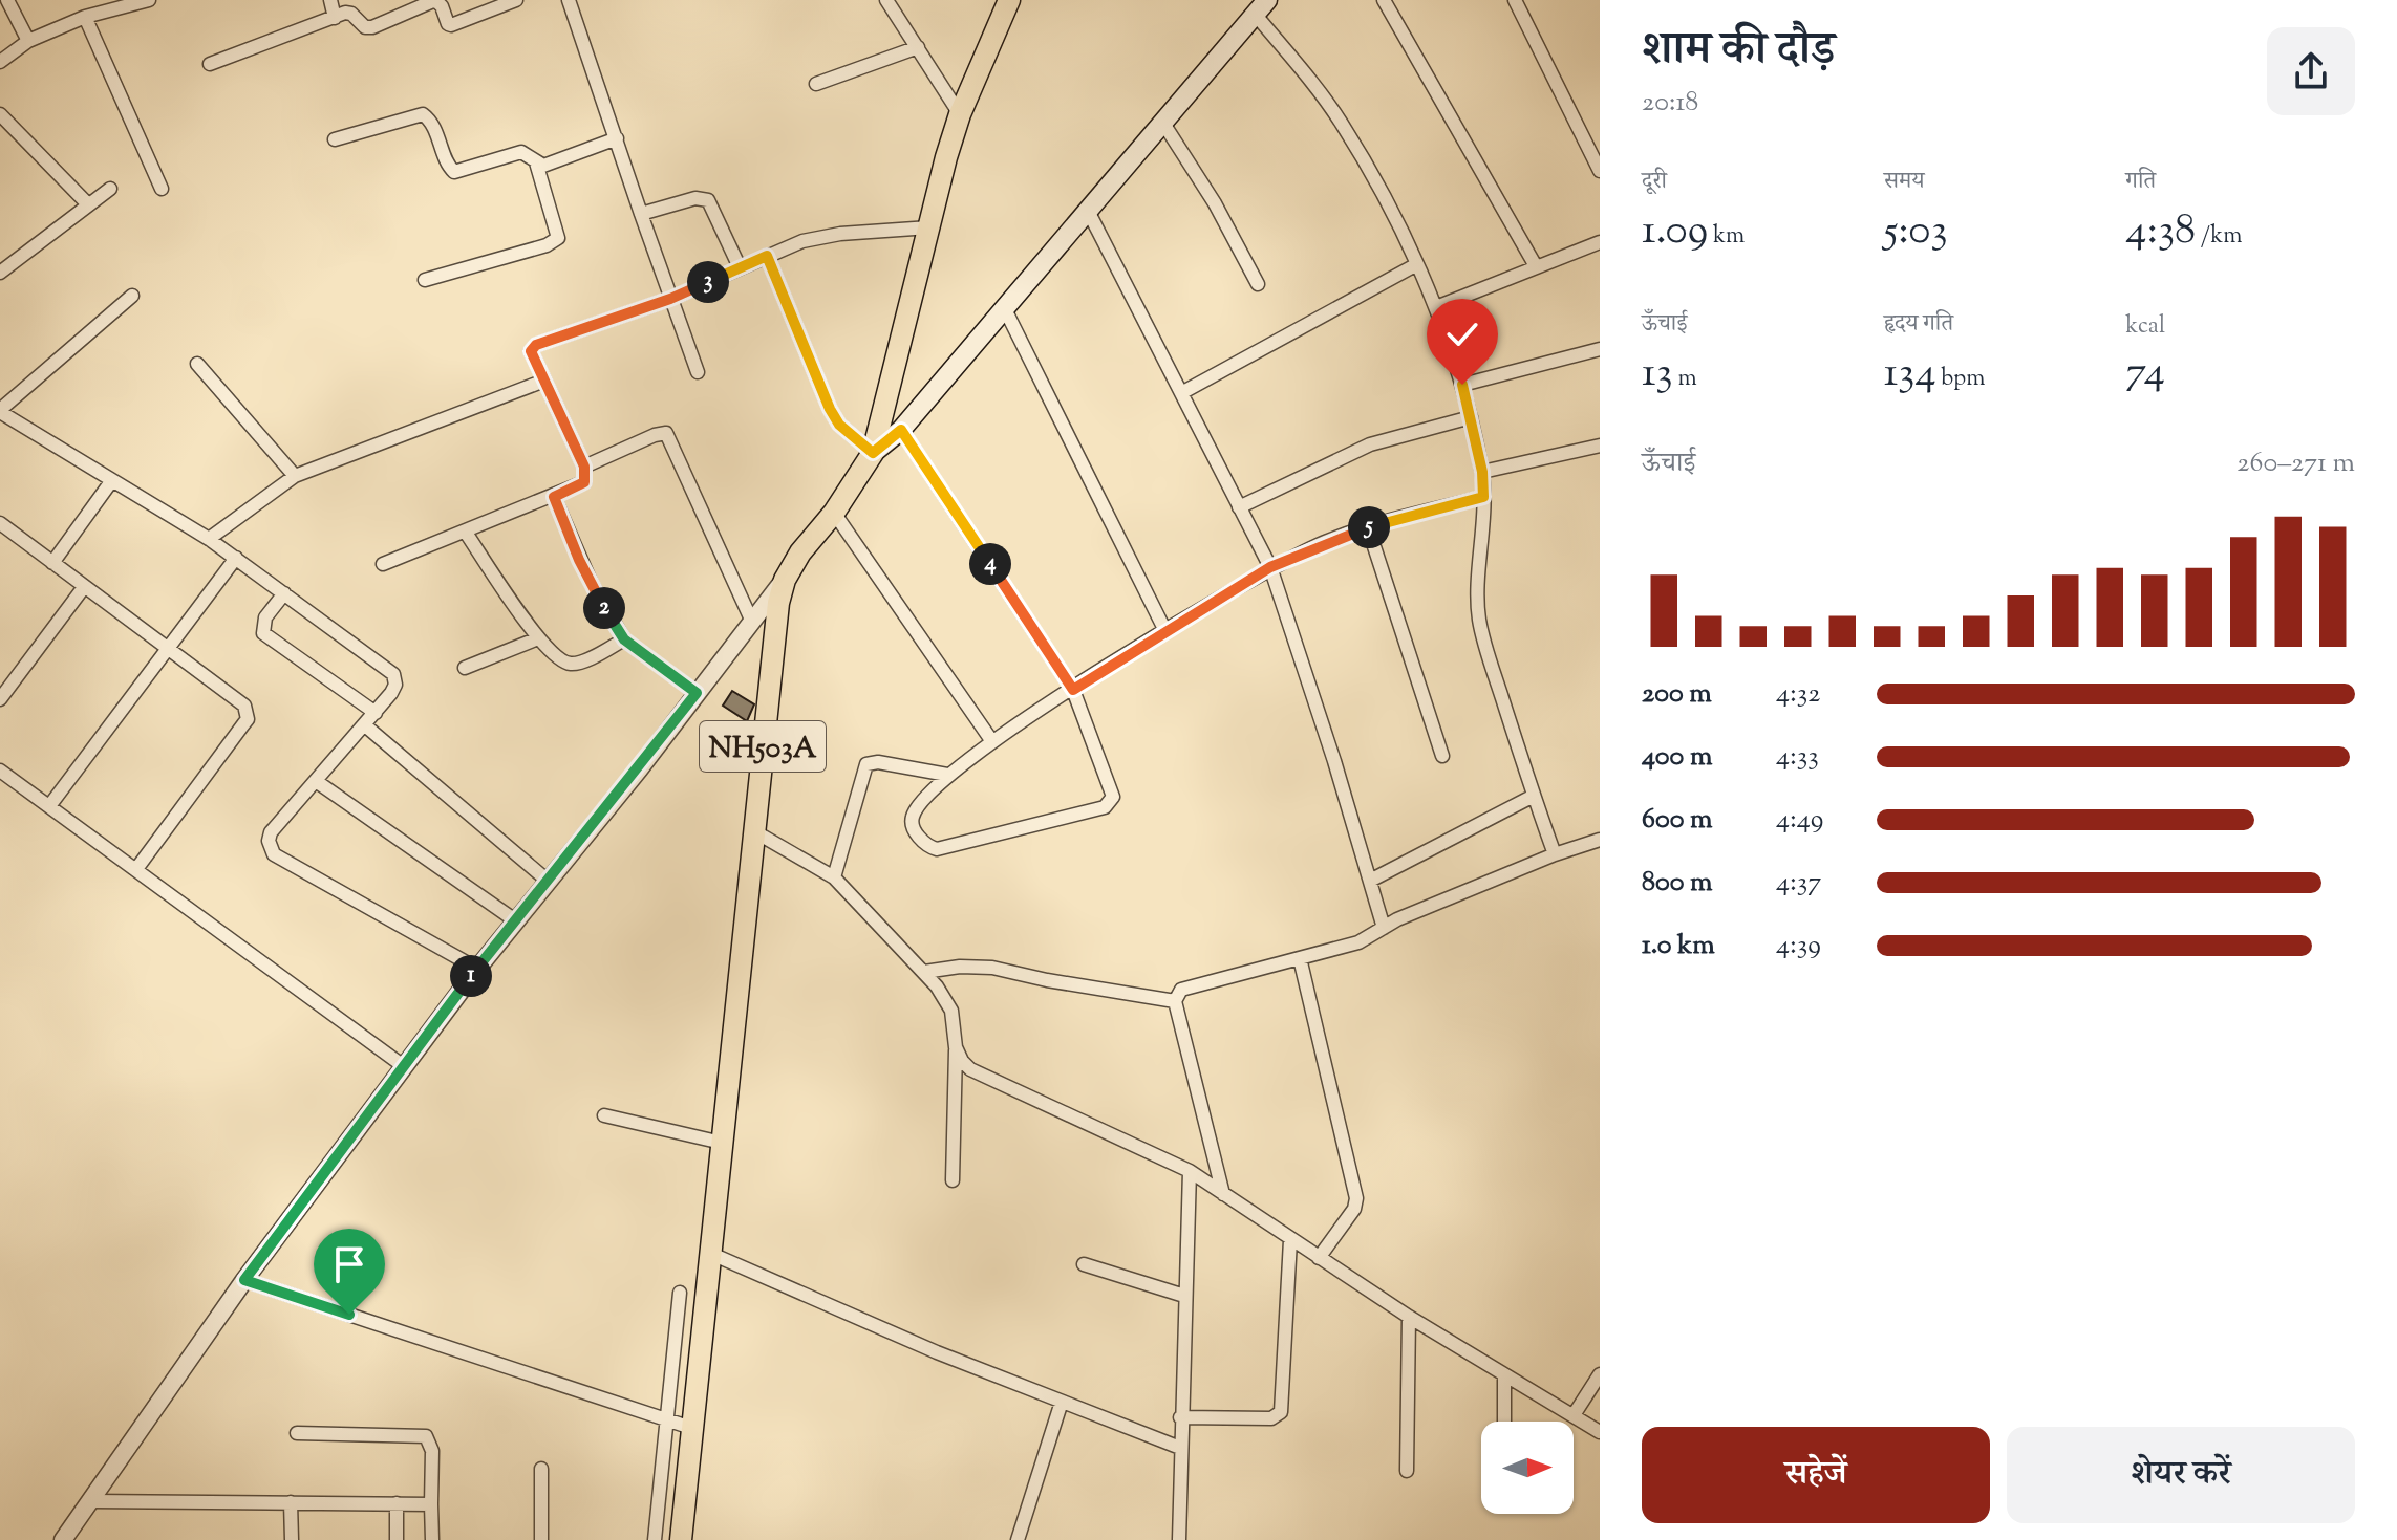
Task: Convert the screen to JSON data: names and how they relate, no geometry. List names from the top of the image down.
{
  "streets": {
    "highway": ["NH503A"]
  },
  "north": "right",
  "page": {
    "heading": ["शाम की दौड़", "20:18"],
    "stats": [
      ["दूरी", "1.09 km"],
      ["समय", "5:03"],
      ["गति", "4:38 /km"],
      ["ऊँचाई", "13 m"],
      ["हृदय गति", "134 bpm"],
      ["kcal", "74"]
    ],
    "pins": [
      "3",
      "5",
      "4",
      "2",
      "1"
    ],
    "chart": ["ऊँचाई", "260–271 m"],
    "list": [
      {
        "name": "200 m",
        "note": "4:32"
      },
      {
        "name": "400 m",
        "note": "4:33"
      },
      {
        "name": "600 m",
        "note": "4:49"
      },
      {
        "name": "800 m",
        "note": "4:37"
      },
      {
        "name": "1.0 km",
        "note": "4:39"
      }
    ],
    "buttons": ["सहेजें", "शेयर करें"]
  }
}
